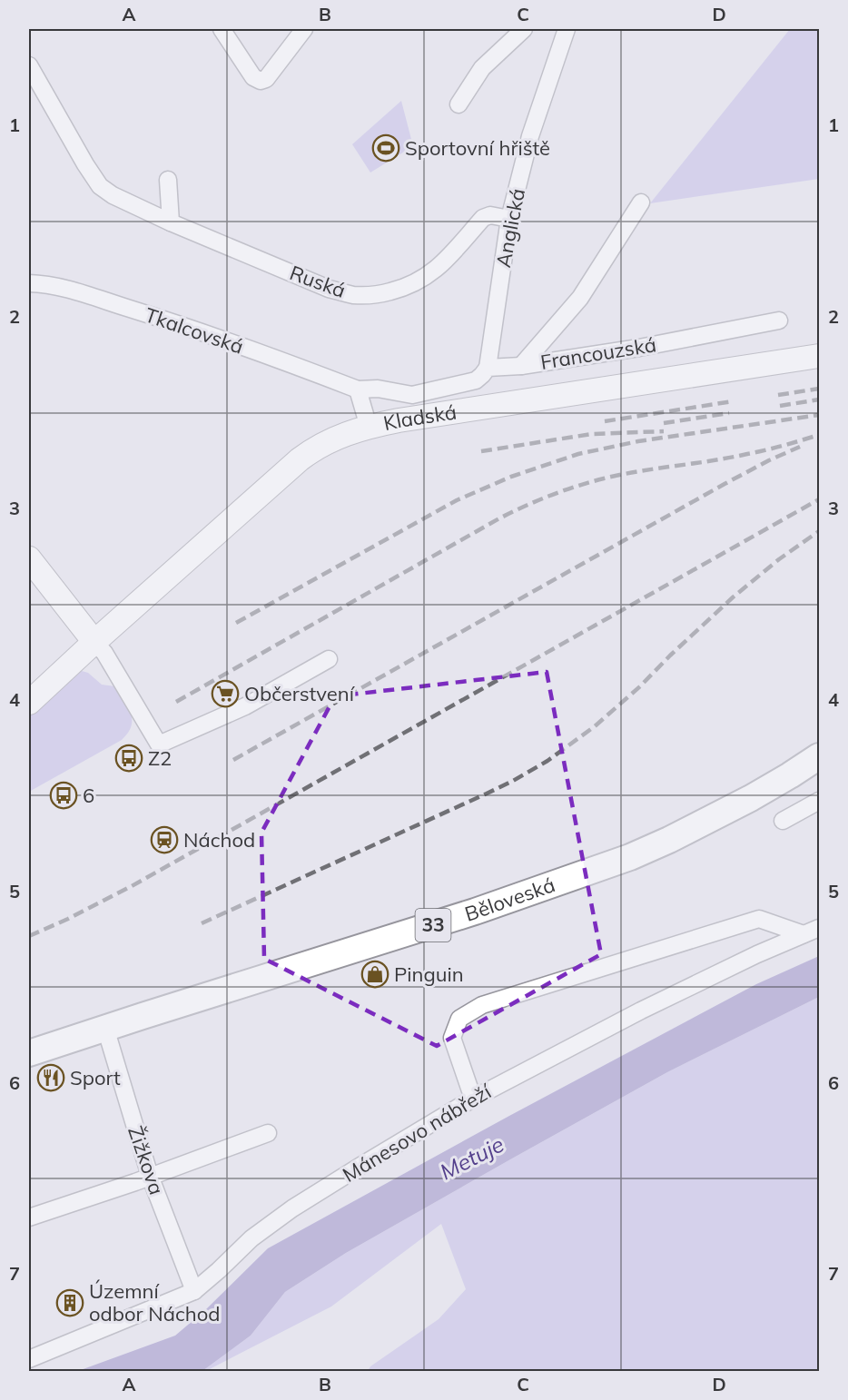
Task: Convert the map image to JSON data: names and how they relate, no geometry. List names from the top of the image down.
{
  "streets": {
    "main road": ["Kladská", "Běloveská", "33"],
    "street": [
      "Anglická",
      "Ruská",
      "Tkalcovská",
      "Francouzská",
      "Mánesovo nábřeží",
      "Žižkova"
    ]
  },
  "crossings": [
    ["Anglická", "Ruská"],
    ["Anglická", "Tkalcovská"],
    ["Běloveská", "Žižkova"],
    ["Mánesovo nábřeží", "Žižkova"]
  ],
  "water": ["Metuje"],
  "places": {
    "sports": ["Sportovní hřiště"],
    "supermarket": ["Občerstvení"],
    "bus stop": ["Z2", "6"],
    "station": ["Náchod"],
    "shop": ["Pinguin"],
    "restaurant": ["Sport"],
    "building": ["Územní odbor Náchod"]
  },
  "grid": {
    "columns": [
      "A",
      "B",
      "C",
      "D"
    ],
    "rows": [
      "1",
      "2",
      "3",
      "4",
      "5",
      "6",
      "7"
    ]
  }
}
